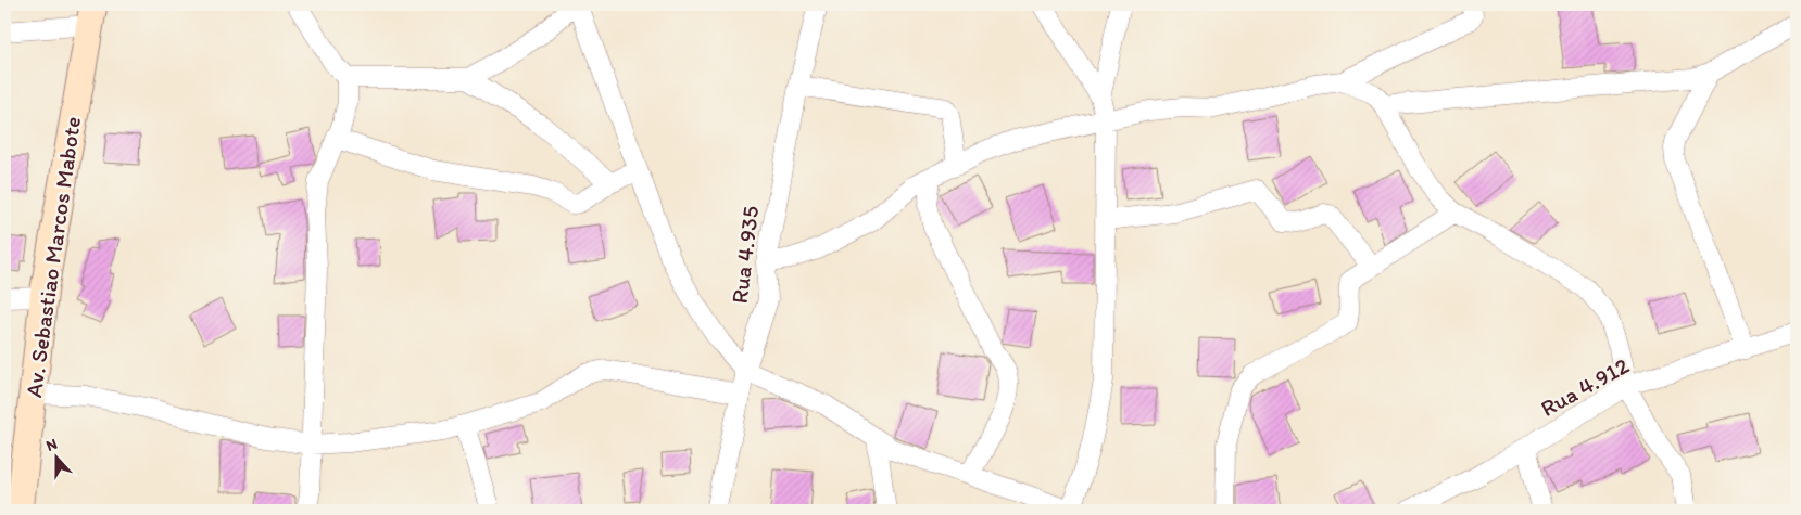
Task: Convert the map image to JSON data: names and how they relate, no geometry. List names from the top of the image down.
{
  "streets": {
    "main road": ["Av. Sebastiao Marcos Mabote"],
    "street": ["Rua 4.935", "Rua 4.912"]
  },
  "north": "top"
}
